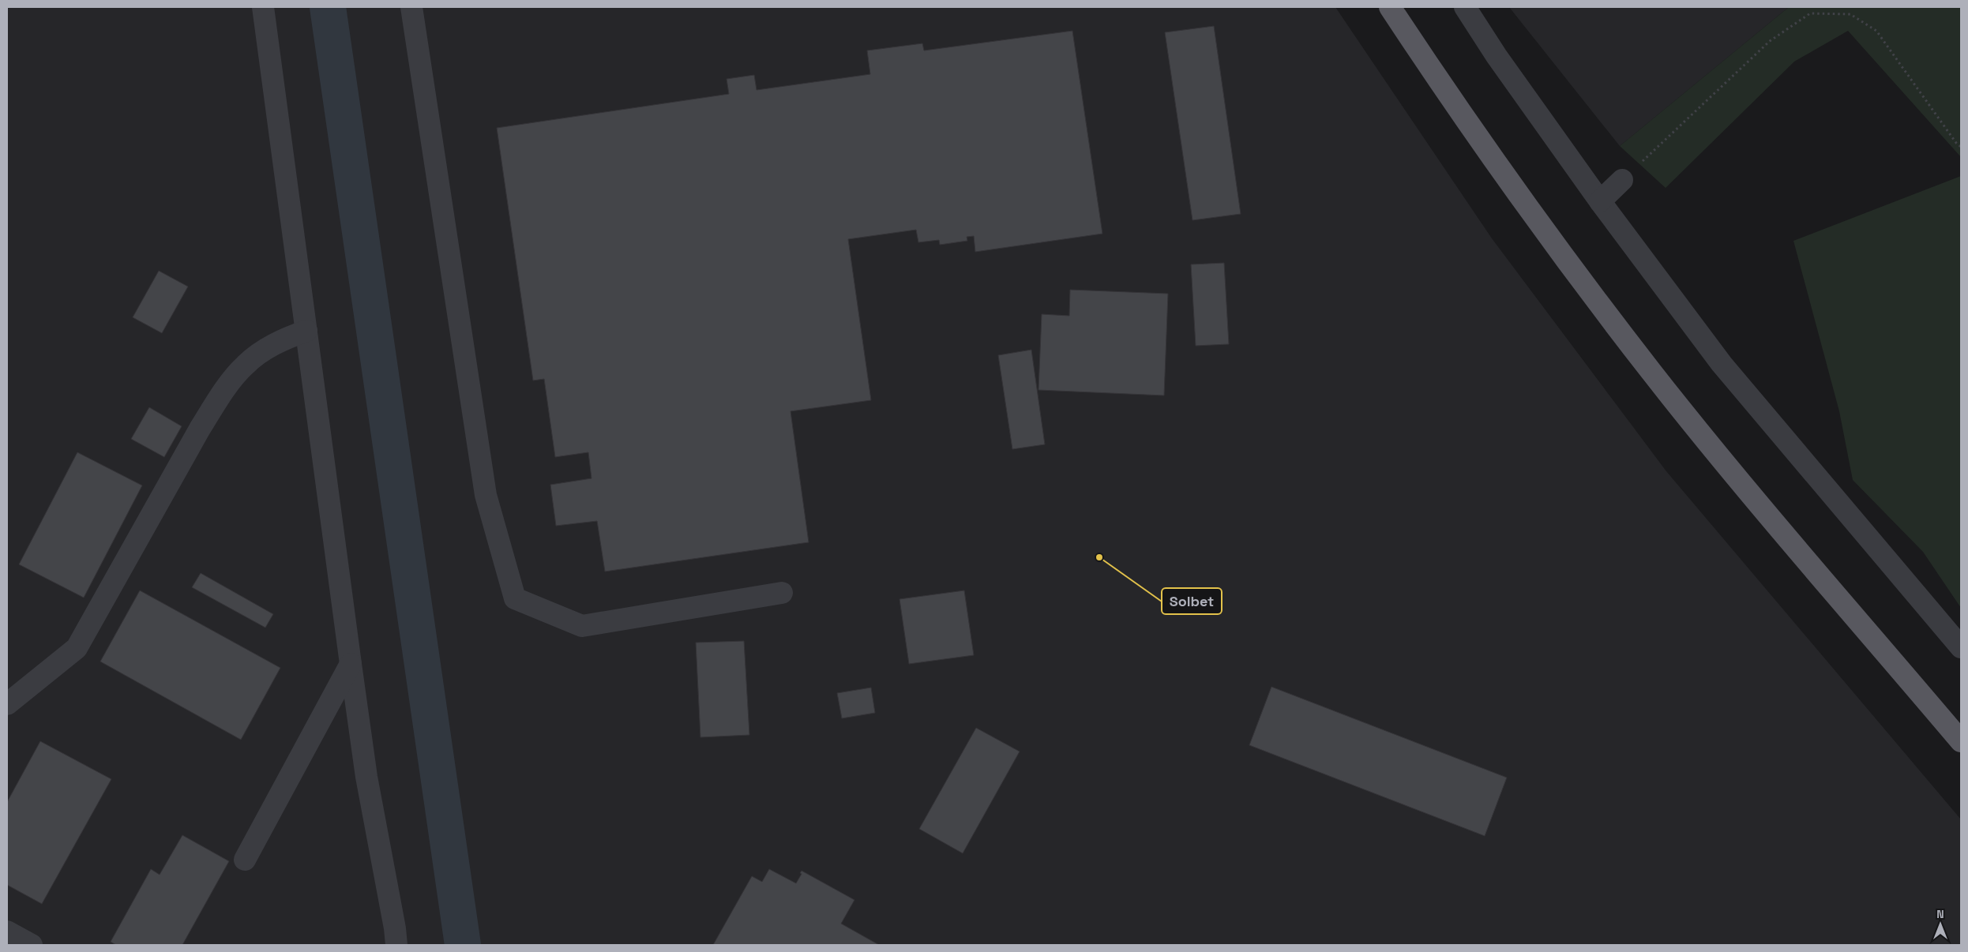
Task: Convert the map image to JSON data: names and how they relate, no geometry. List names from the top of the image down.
{
  "places": ["Solbet"],
  "north": "top"
}
